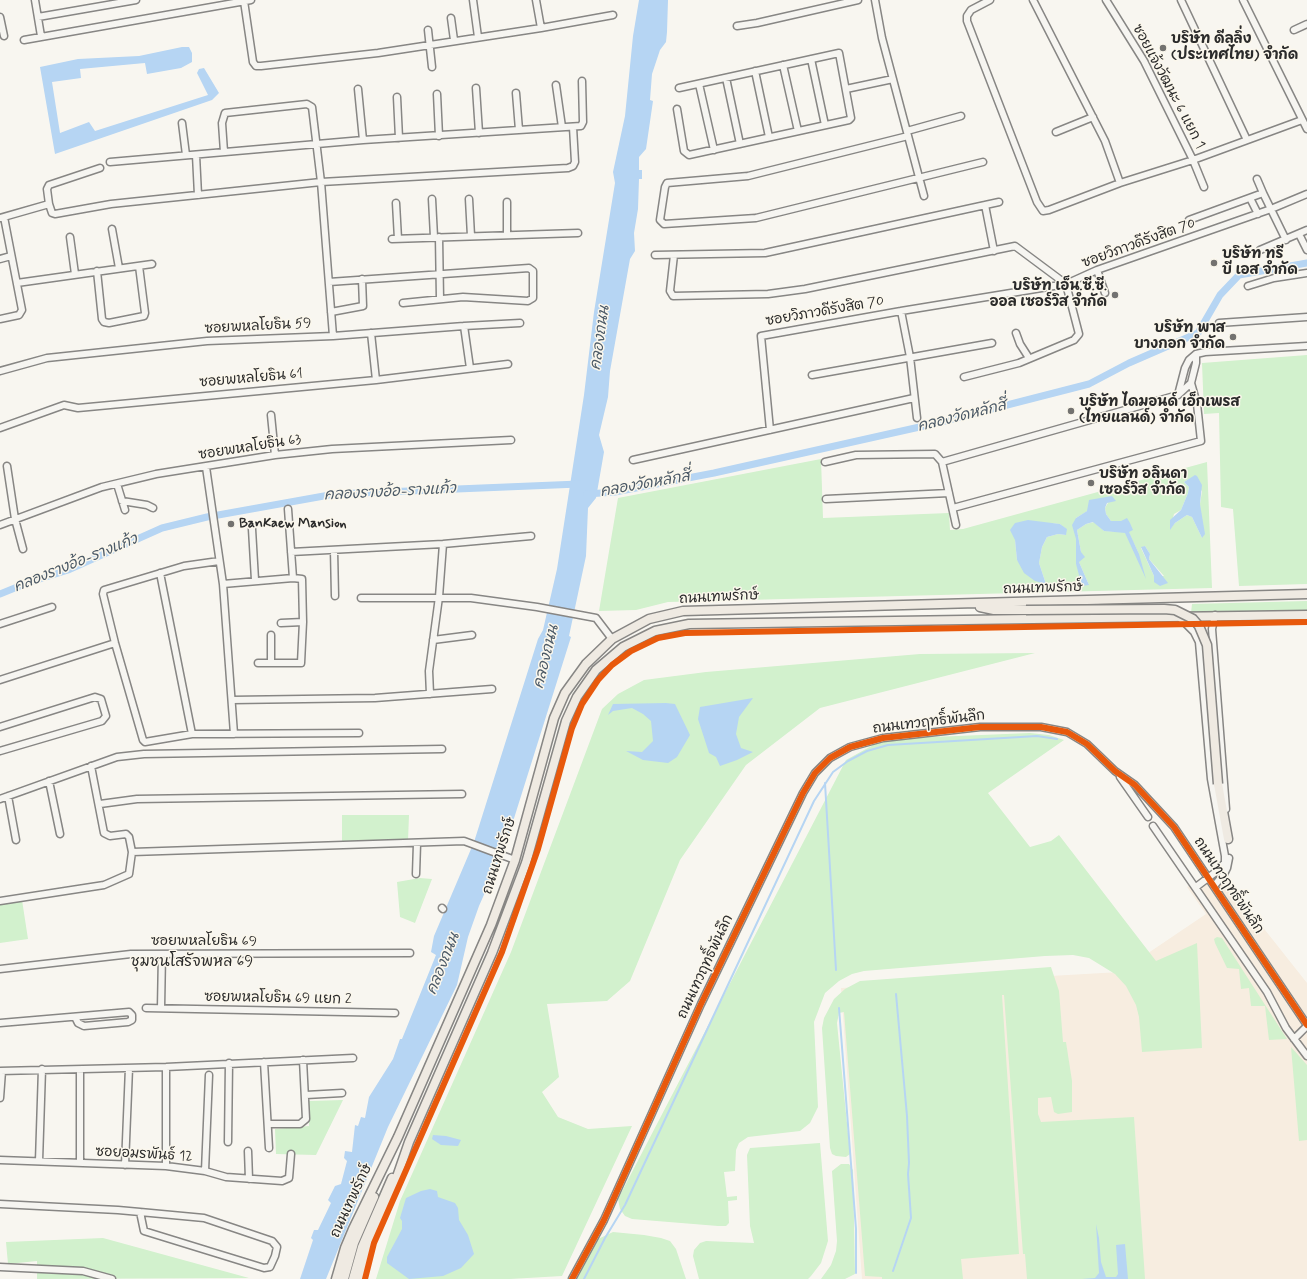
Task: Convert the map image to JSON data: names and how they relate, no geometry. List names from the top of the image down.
{
  "streets": {
    "main road": ["ถนนเทพรักษ์"],
    "street": [
      "ซอยแจ้งวัฒนะ 6 แยก 1",
      "ซอยวิภาวดีรังสิต 70",
      "ซอยพหลโยธิน 59",
      "ซอยพหลโยธิน 61",
      "ซอยพหลโยธิน 63",
      "ถนนเทวฤทธิ์พันลึก",
      "ซอยพหลโยธิน 69",
      "ซอยพหลโยธิน 69 แยก 2",
      "ซอยอมรพันธ์ 12"
    ]
  },
  "districts": ["ชุมชนโสรัจพหล 69"],
  "water": ["คลองถนน", "คลองวัดหลักสี่", "คลองรางอ้อ-รางแก้ว"],
  "places": [
    "บริษัท ดีลลิ่ง (ประเทศไทย) จำกัด",
    "บริษัท ทรี บี เอส จำกัด",
    "บริษัท เอ็น.ซี.ซี. ออล เซอร์วิส จำกัด",
    "บริษัท พาส บางกอก จำกัด",
    "บริษัท ไดมอนด์ เอ็กเพรส (ไทยแลนด์) จำกัด",
    "บริษัท อลินดา เซอร์วิส จำกัด",
    "BanKaew Mansion"
  ]
}
